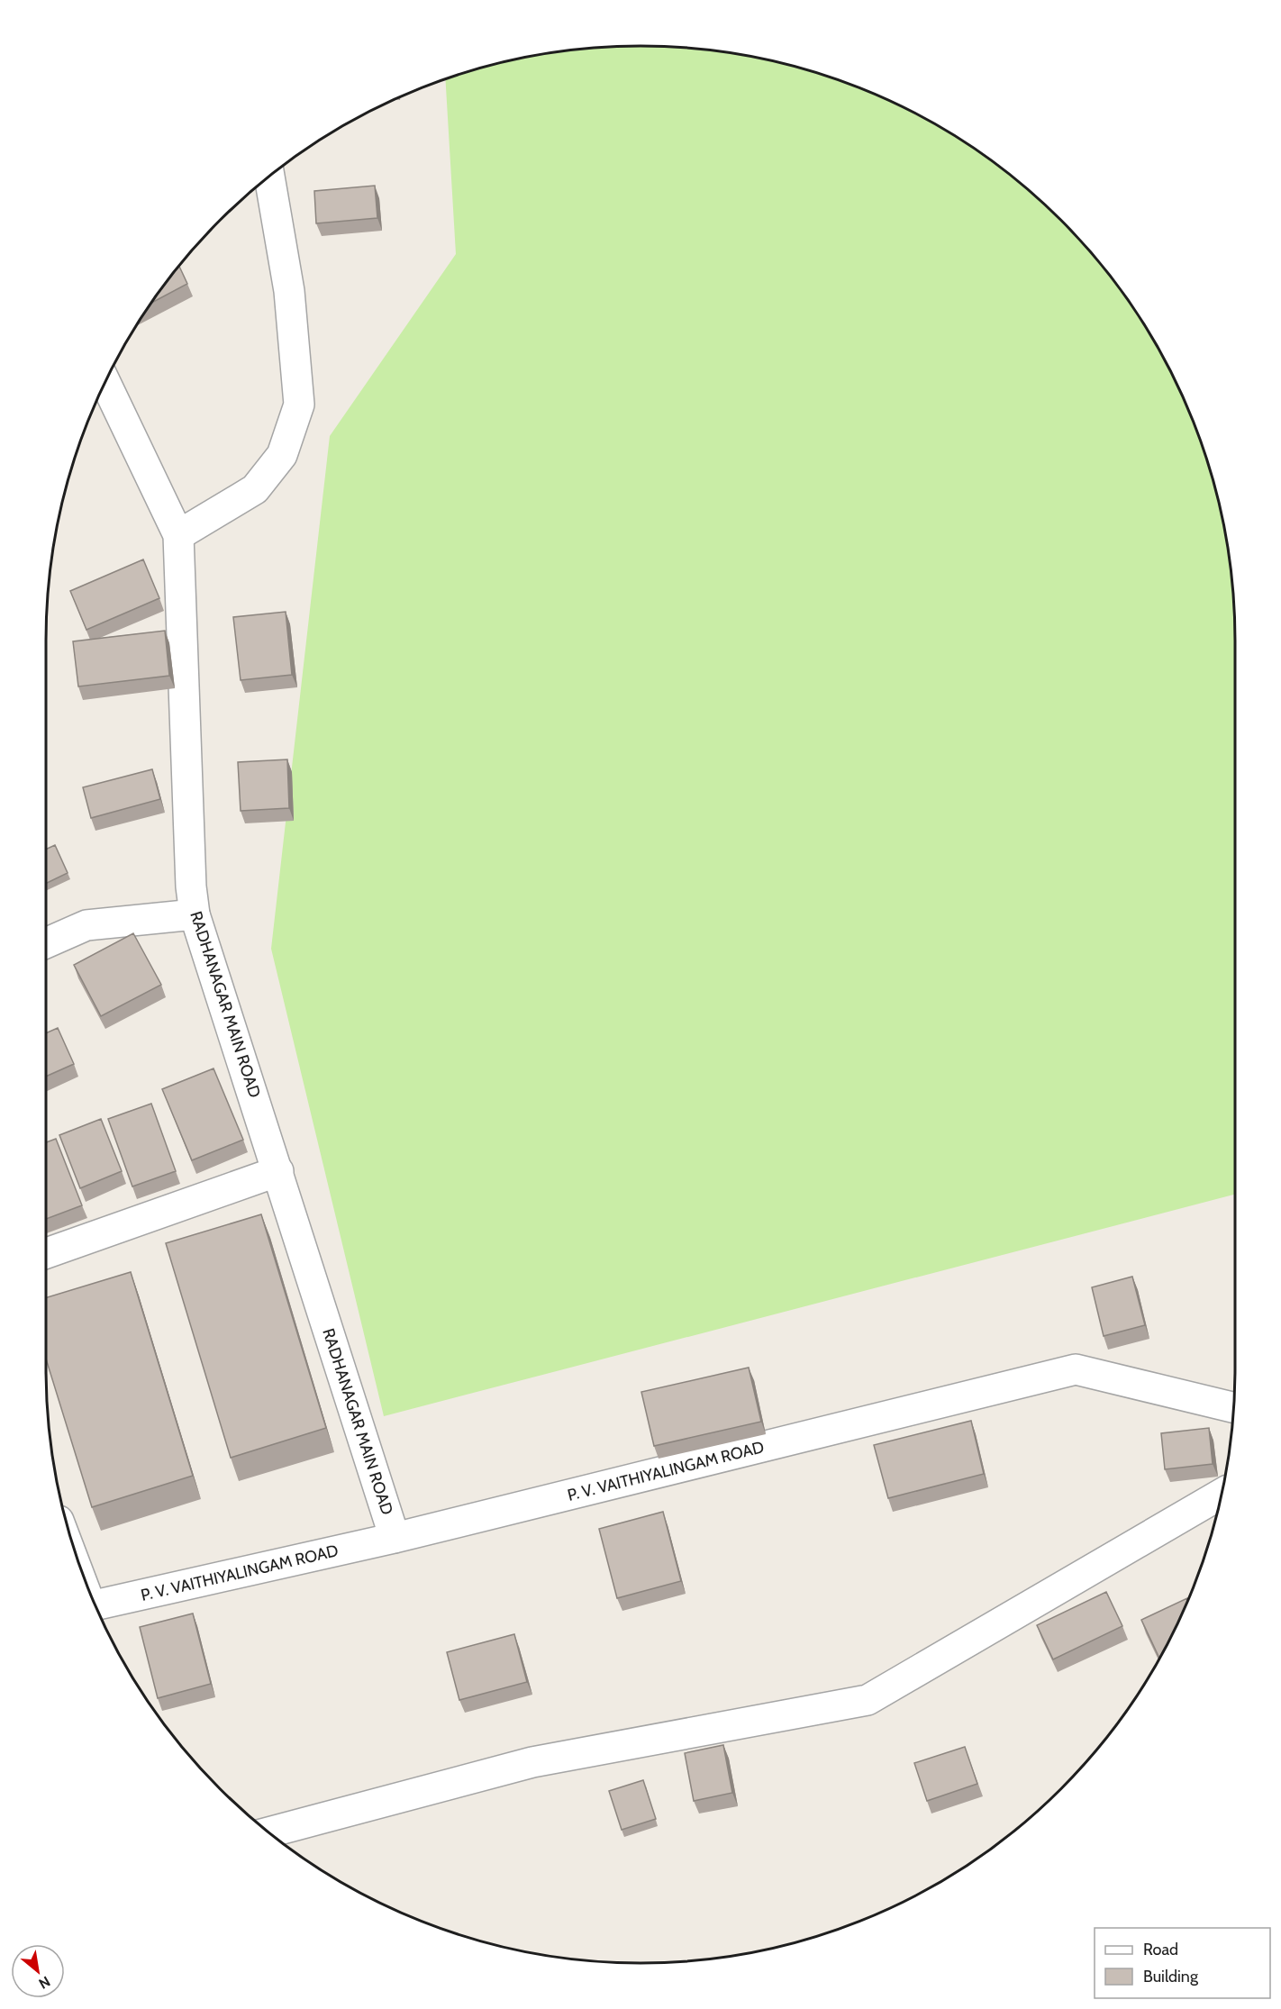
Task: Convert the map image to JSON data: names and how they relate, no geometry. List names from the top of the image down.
{
  "streets": {
    "street": ["RADHANAGAR MAIN ROAD", "P. V. VAITHIYALINGAM ROAD"]
  },
  "crossings": [
    ["RADHANAGAR MAIN ROAD", "P. V. VAITHIYALINGAM ROAD"]
  ],
  "legend": ["Road", "Building"],
  "north": "bottom right"
}
